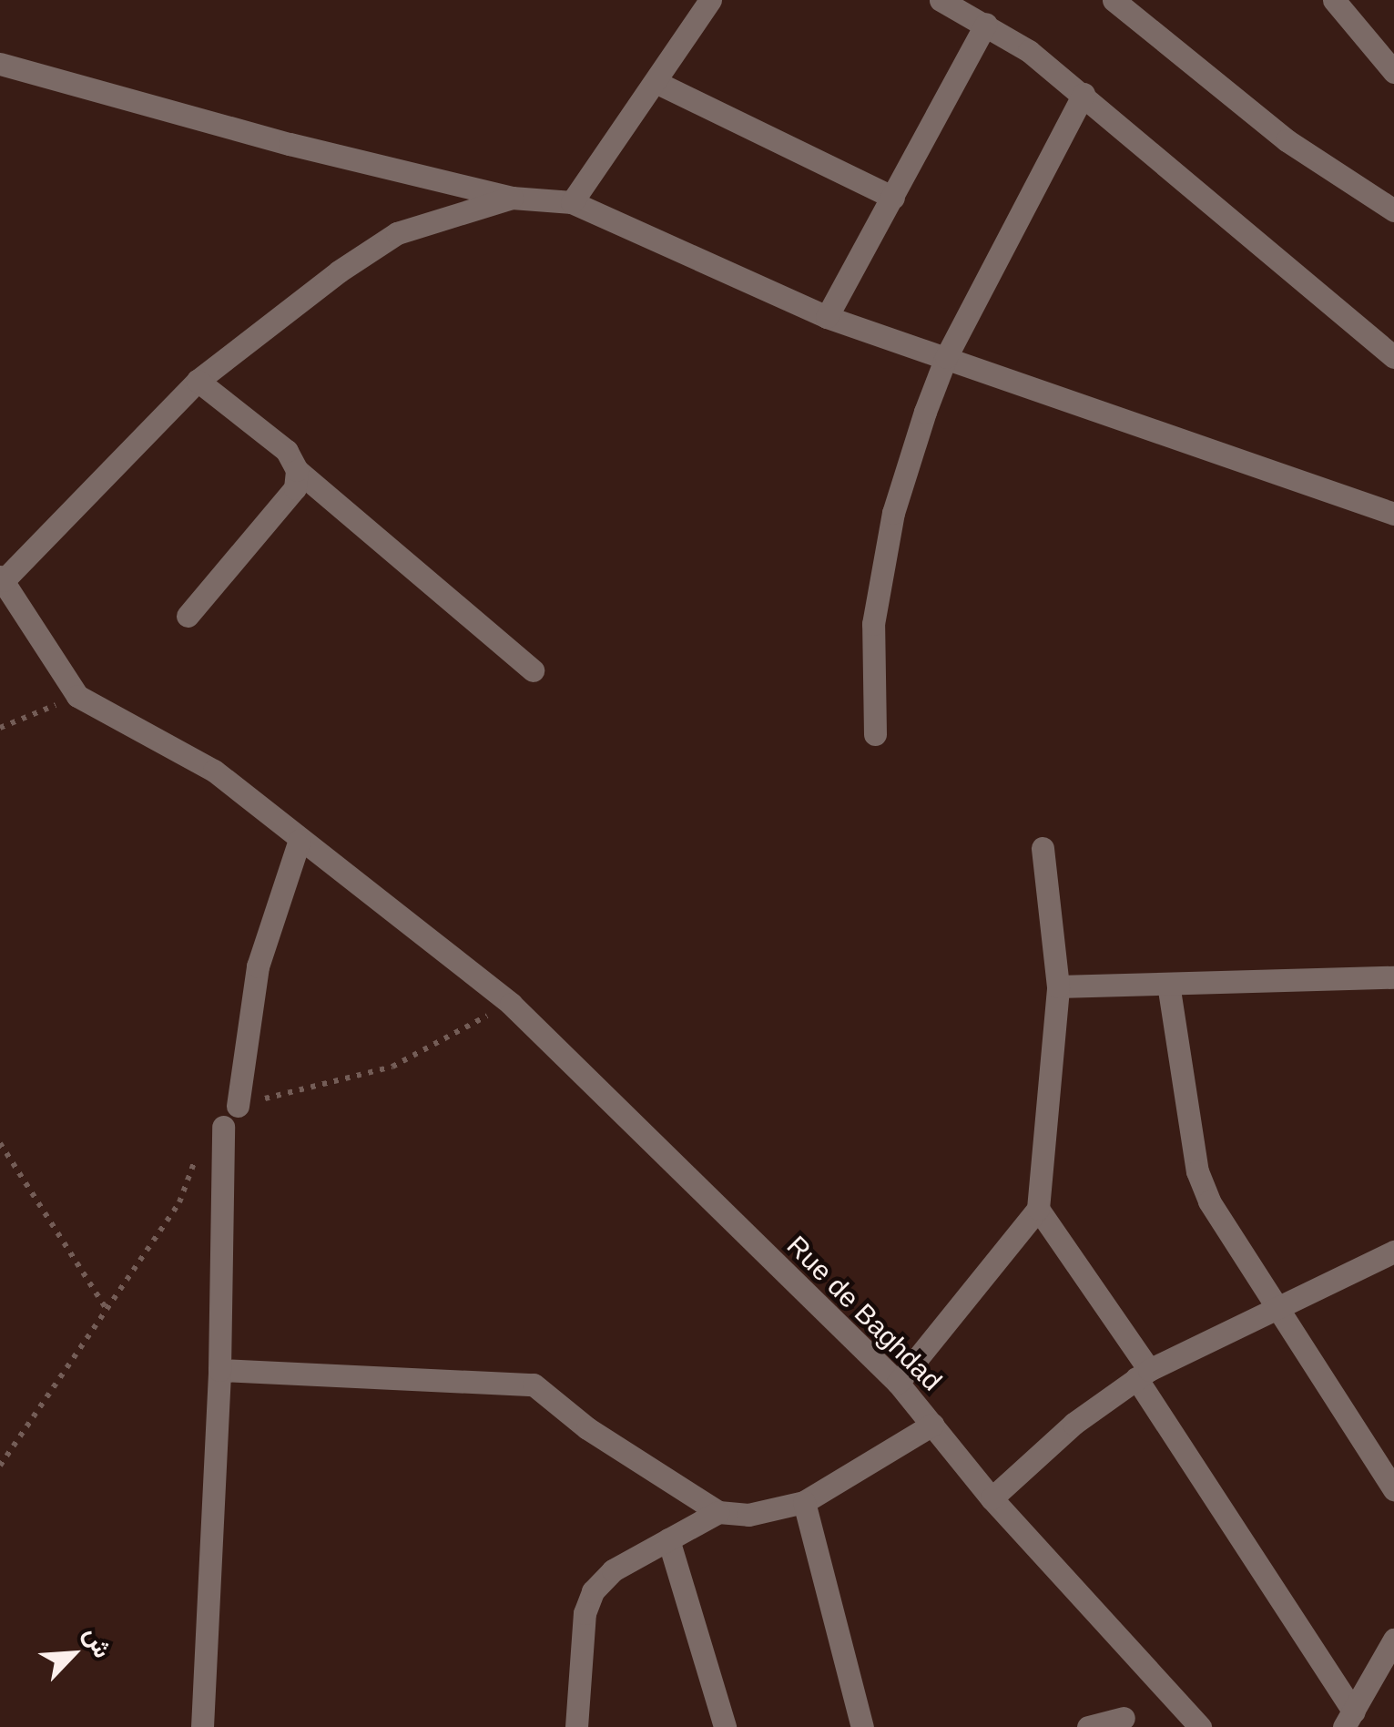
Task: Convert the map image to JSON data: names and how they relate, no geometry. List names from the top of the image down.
{
  "streets": {
    "street": ["Rue de Baghdad"]
  },
  "north": "top right"
}
